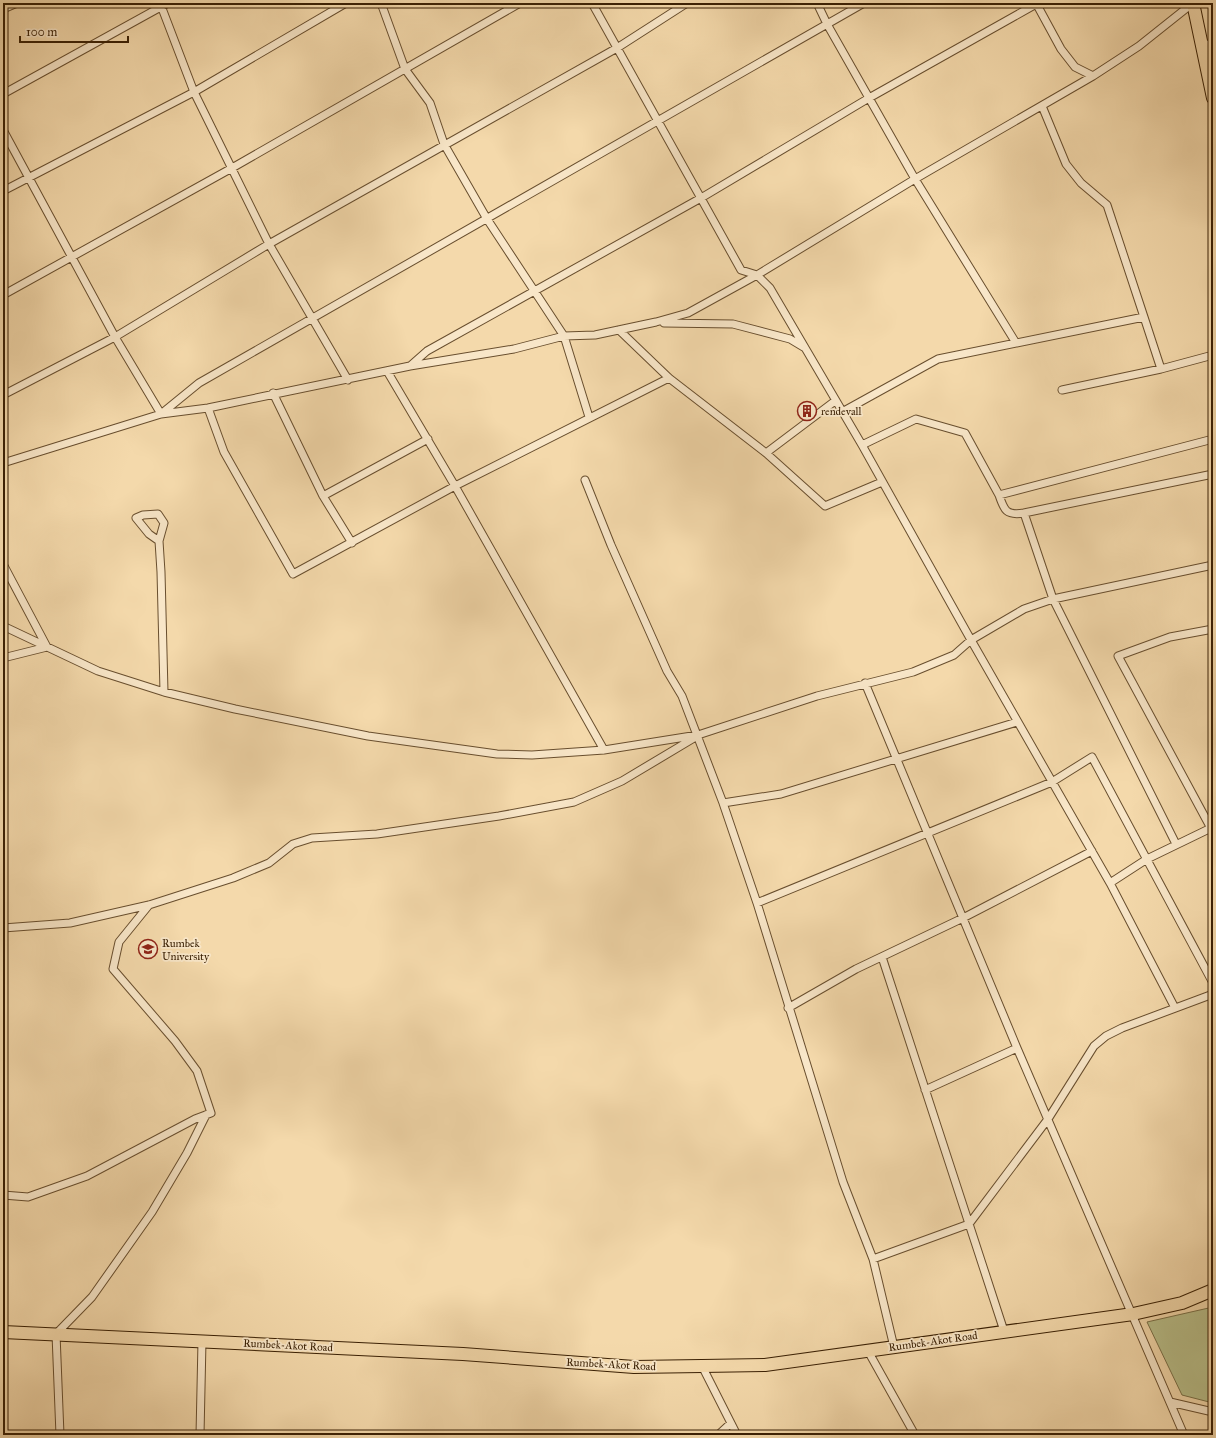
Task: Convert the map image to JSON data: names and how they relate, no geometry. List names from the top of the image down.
{
  "streets": {
    "main road": ["Rumbek-Akot Road"]
  },
  "places": {
    "building": ["rendevall"],
    "school or university": ["Rumbek University"]
  },
  "scale_bar": "100 m"
}
